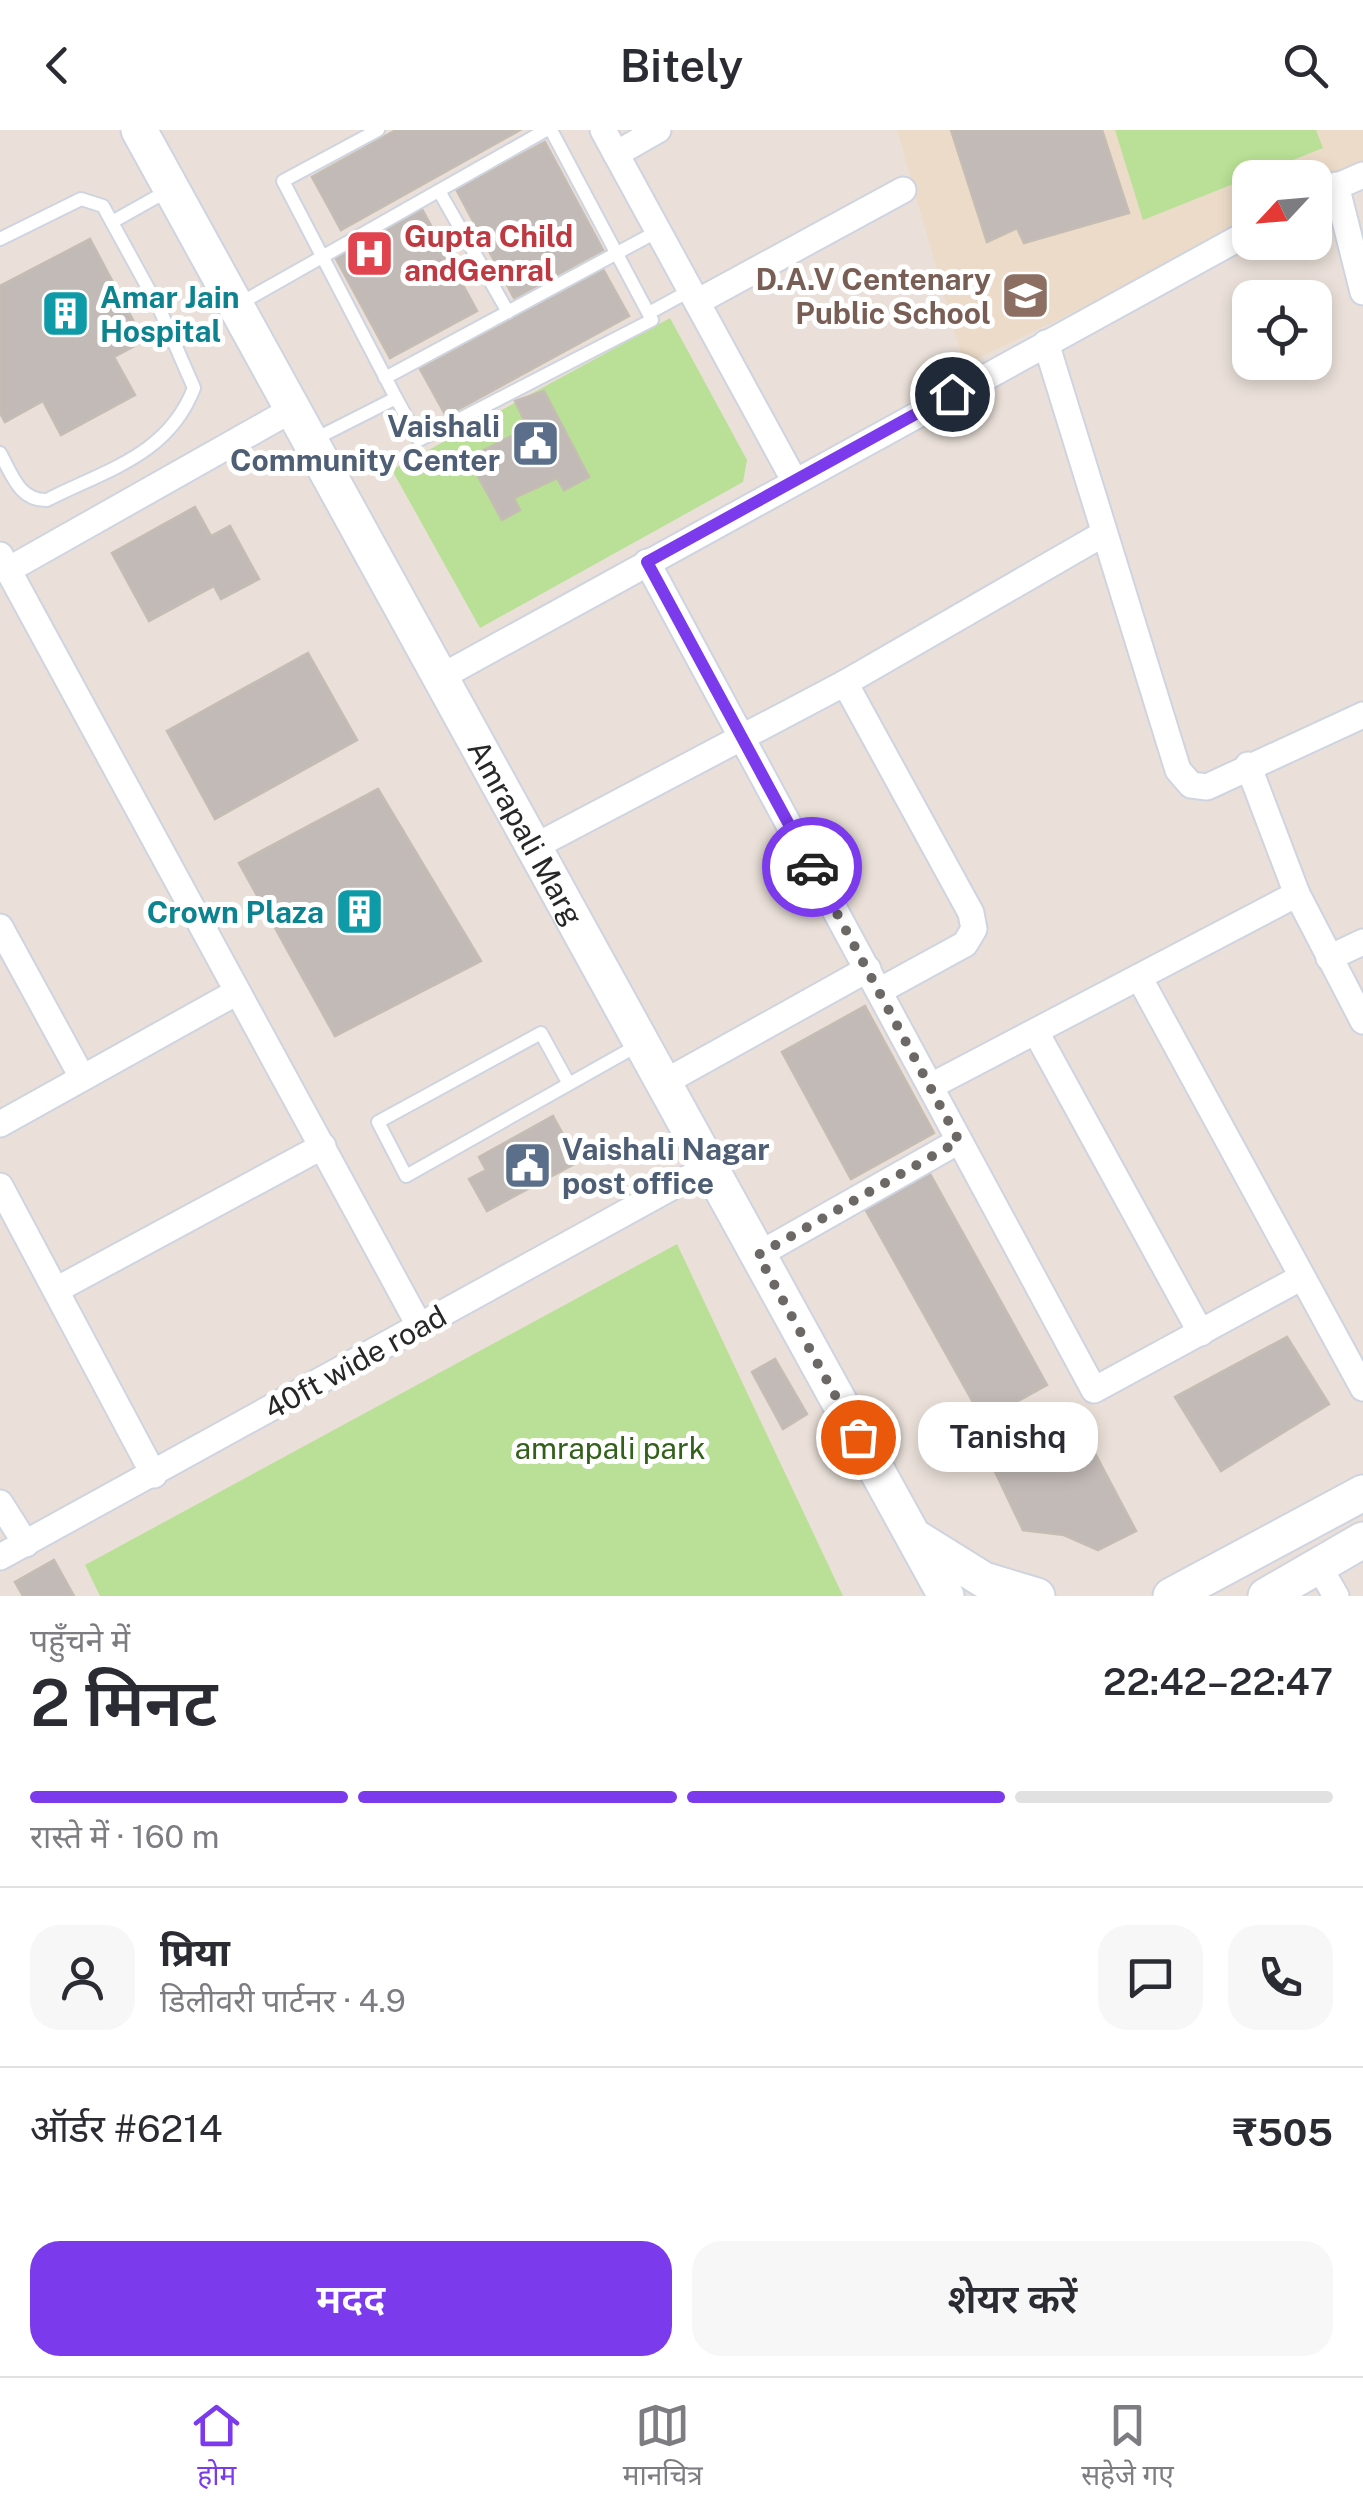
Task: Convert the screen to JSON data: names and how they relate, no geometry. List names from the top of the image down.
{
  "streets": {
    "street": ["Amrapali Marg", "40ft wide road"]
  },
  "crossings": [
    ["Amrapali Marg", "40ft wide road"]
  ],
  "parks": ["amrapali park"],
  "places": {
    "hospital": ["Gupta Child andGenral"],
    "school or university": ["D.A.V Centenary Public School"],
    "building": ["Amar Jain Hospital", "Crown Plaza"],
    "public building": ["Vaishali Community Center", "Vaishali Nagar post office"],
    "other": ["Tanishq"]
  },
  "north": "bottom left",
  "page": {
    "header": "Bitely",
    "bubble": "Tanishq",
    "heading": ["2 मिनट", "पहुँचने में", "22:42–22:47"],
    "panel": [
      "प्रिया",
      "डिलीवरी पार्टनर · 4.9",
      "ऑर्डर #6214",
      "₹505"
    ],
    "bar": "रास्ते में · 160 m",
    "buttons": ["मदद", "शेयर करें"],
    "tabs": ["होम", "मानचित्र", "सहेजे गए"]
  }
}
